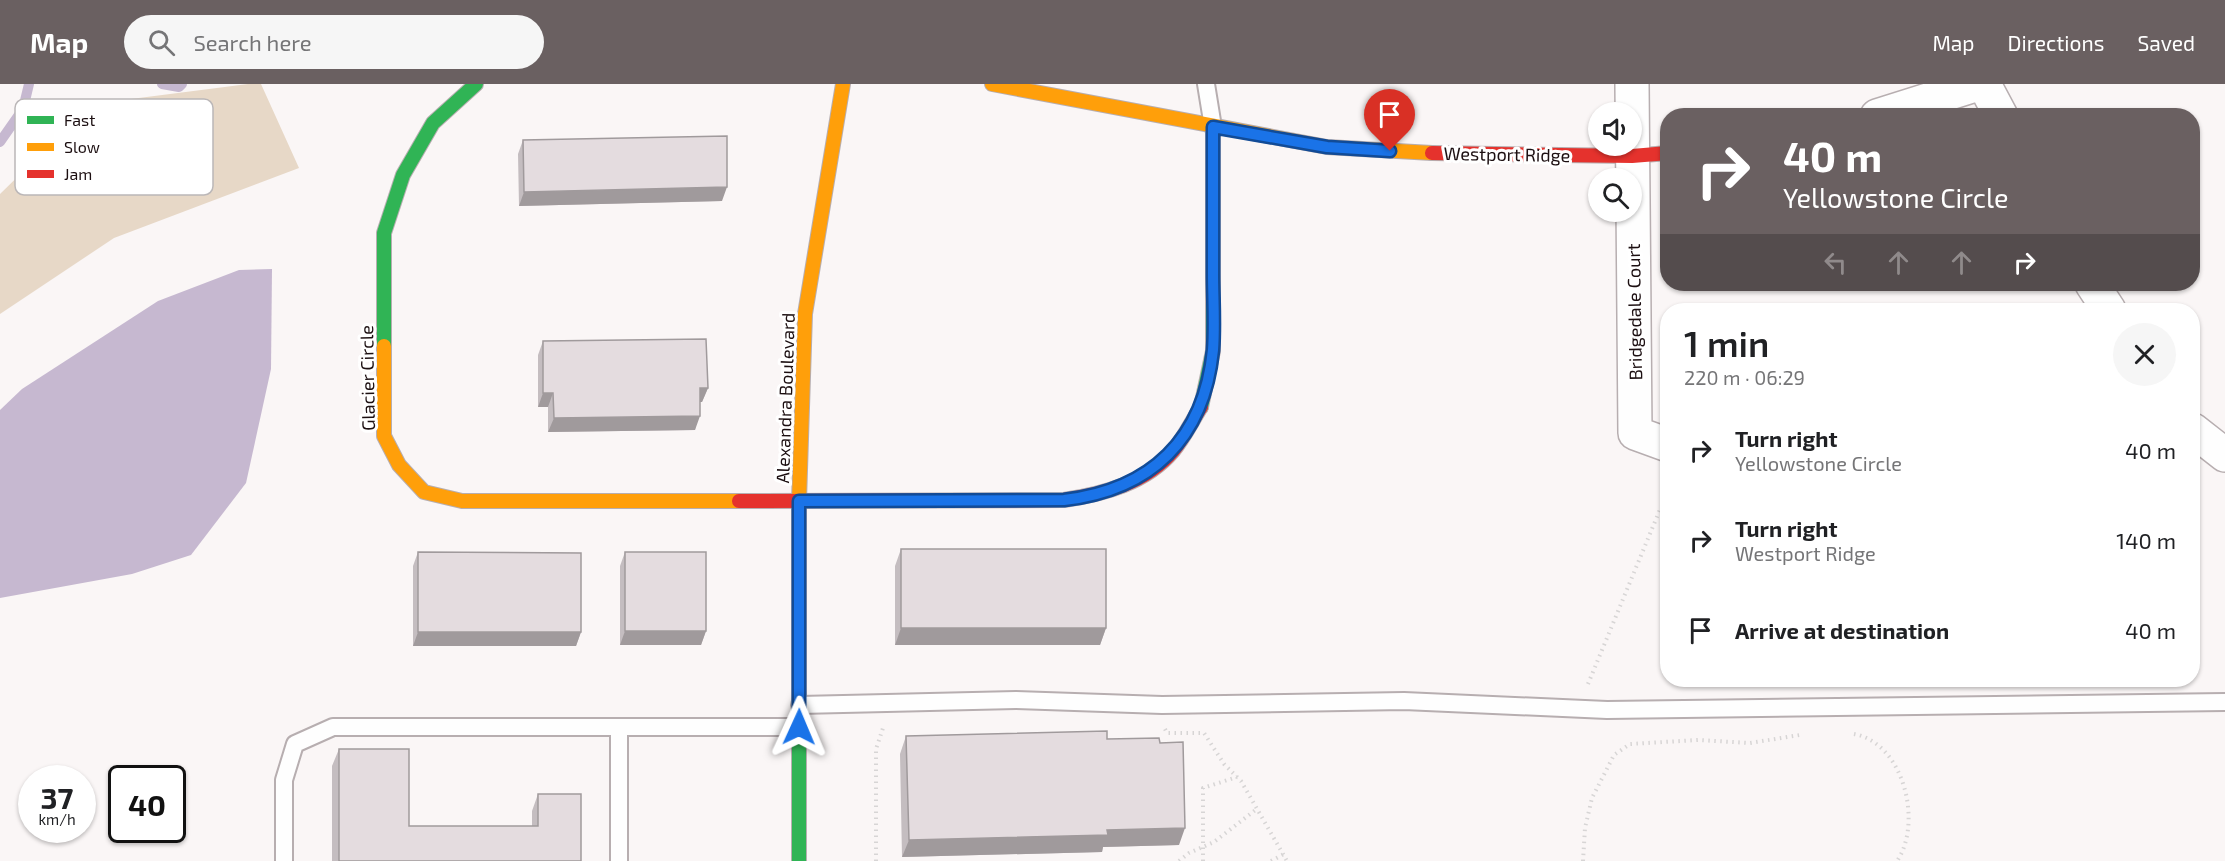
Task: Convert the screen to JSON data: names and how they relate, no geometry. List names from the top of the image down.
{
  "streets": {
    "street": [
      "Westport Ridge",
      "Bridgedale Court",
      "Glacier Circle",
      "Alexandra Boulevard"
    ]
  },
  "crossings": [
    ["Westport Ridge", "Glacier Circle"],
    ["Glacier Circle", "Alexandra Boulevard"]
  ],
  "legend": ["Fast", "Slow", "Jam"],
  "page": {
    "header": "Map",
    "search": "Search here",
    "nav": ["Map", "Directions", "Saved"],
    "turn": ["40 m", "Yellowstone Circle"],
    "heading": ["1 min", "220 m · 06:29"],
    "list": [
      {
        "name": "Turn right",
        "note": "Yellowstone Circle",
        "value": "40 m"
      },
      {
        "name": "Turn right",
        "note": "Westport Ridge",
        "value": "140 m"
      },
      {
        "name": "Arrive at destination",
        "value": "40 m"
      }
    ],
    "speed": "37 km/h",
    "limit": "40"
  }
}
